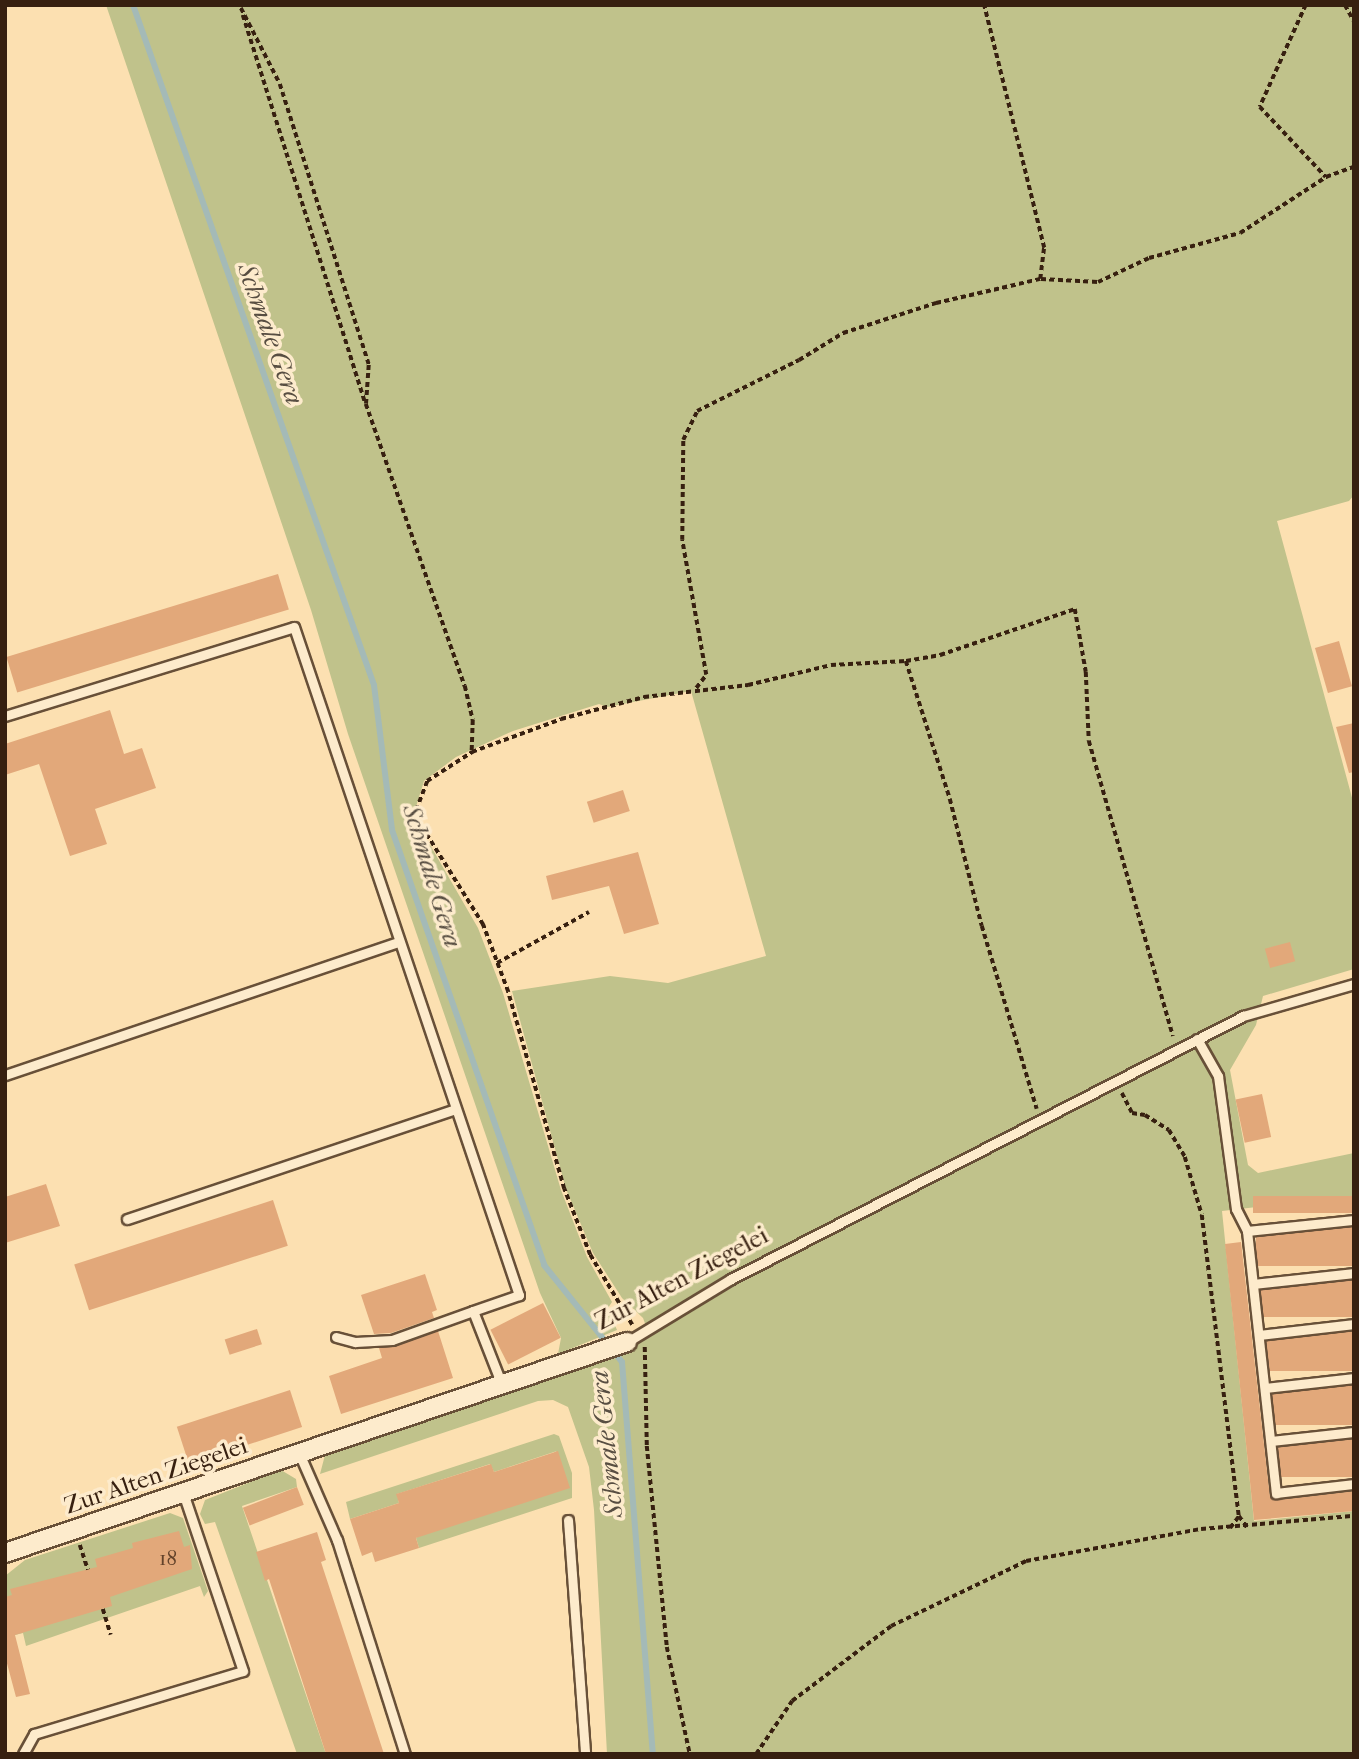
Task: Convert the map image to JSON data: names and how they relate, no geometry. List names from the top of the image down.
{
  "streets": {
    "street": ["Zur Alten Ziegelei"]
  },
  "water": ["Schmale Gera"],
  "house_numbers": ["18"]
}
